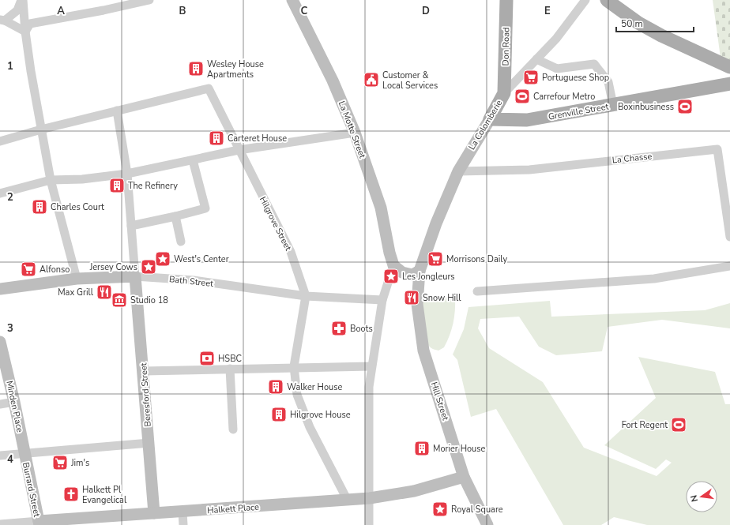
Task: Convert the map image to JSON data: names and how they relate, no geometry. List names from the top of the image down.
{
  "streets": {
    "main road": [
      "Don Road",
      "Grenville Street",
      "La Colomberie",
      "La Motte Street",
      "Bath Street",
      "Beresford Street",
      "Hill Street",
      "Minden Place",
      "Burrard Street",
      "Halkett Place"
    ],
    "street": ["La Chasse", "Hilgrove Street"]
  },
  "crossings": [
    ["Don Road", "La Colomberie"],
    ["Grenville Street", "La Colomberie"],
    ["La Colomberie", "La Chasse"],
    ["La Colomberie", "Hill Street"],
    ["Hilgrove Street", "Bath Street"],
    ["Hilgrove Street", "Halkett Place"],
    ["Bath Street", "Beresford Street"],
    ["Beresford Street", "Halkett Place"],
    ["Hill Street", "Halkett Place"],
    ["Minden Place", "Burrard Street"],
    ["Burrard Street", "Halkett Place"]
  ],
  "places": {
    "building": [
      "Wesley House Apartments",
      "Carteret House",
      "The Refinery",
      "Charles Court",
      "Walker House",
      "Hilgrove House",
      "Morier House"
    ],
    "supermarket": [
      "Portuguese Shop",
      "Morrisons Daily",
      "Alfonso",
      "Jim's"
    ],
    "public building": ["Customer & Local Services"],
    "sports": ["Carrefour Metro", "Boxinbusiness", "Fort Regent"],
    "place": [
      "West's Center",
      "Jersey Cows",
      "Les Jongleurs",
      "Royal Square"
    ],
    "restaurant": ["Max Grill", "Snow Hill"],
    "museum": ["Studio 18"],
    "pharmacy": ["Boots"],
    "bank": ["HSBC"],
    "church": ["Halkett Pl Evangelical"]
  },
  "scale_bar": "50 m",
  "north": "left",
  "grid": {
    "columns": [
      "A",
      "B",
      "C",
      "D",
      "E"
    ],
    "rows": [
      "1",
      "2",
      "3",
      "4"
    ]
  }
}
